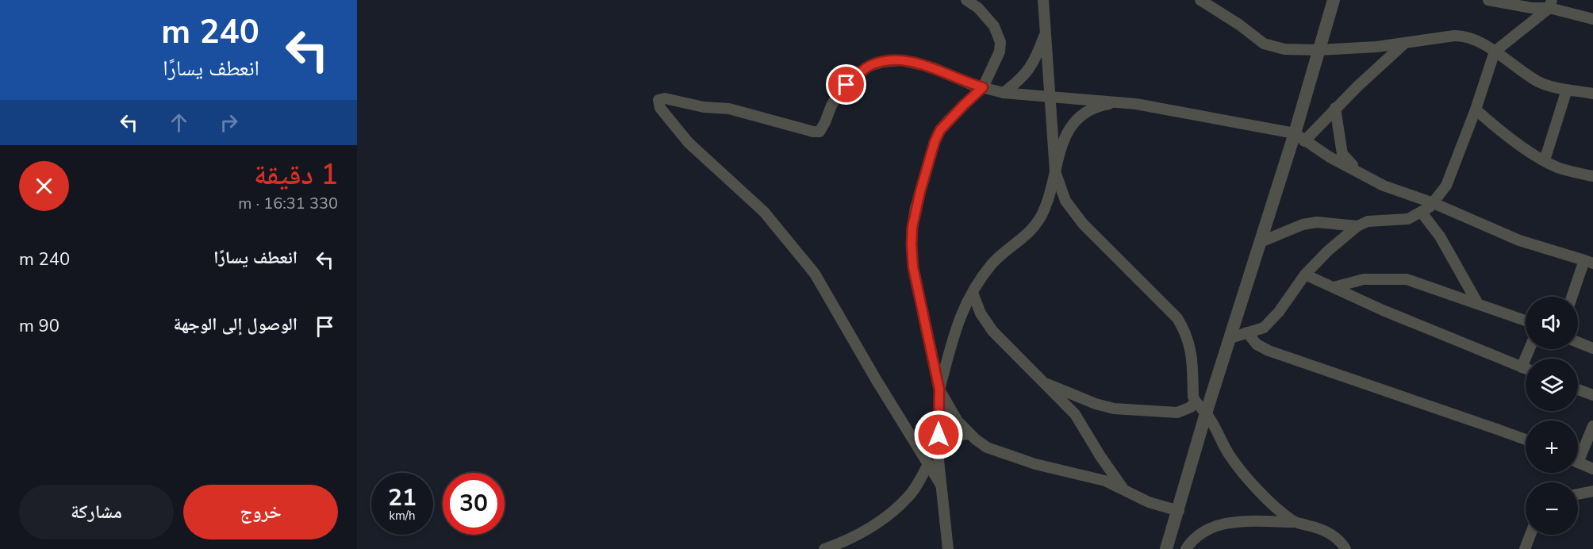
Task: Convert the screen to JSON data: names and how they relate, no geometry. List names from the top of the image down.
{
  "page": {
    "turn": ["240 m", "انعطف يسارًا"],
    "heading": ["1 دقيقة", "330 m · 16:31"],
    "list": [
      {
        "name": "انعطف يسارًا",
        "value": "240 m"
      },
      {
        "name": "الوصول إلى الوجهة",
        "value": "90 m"
      }
    ],
    "map_buttons": ["+", "−"],
    "speed": "21 km/h",
    "limit": "30",
    "buttons": ["خروج", "مشاركة"]
  }
}
